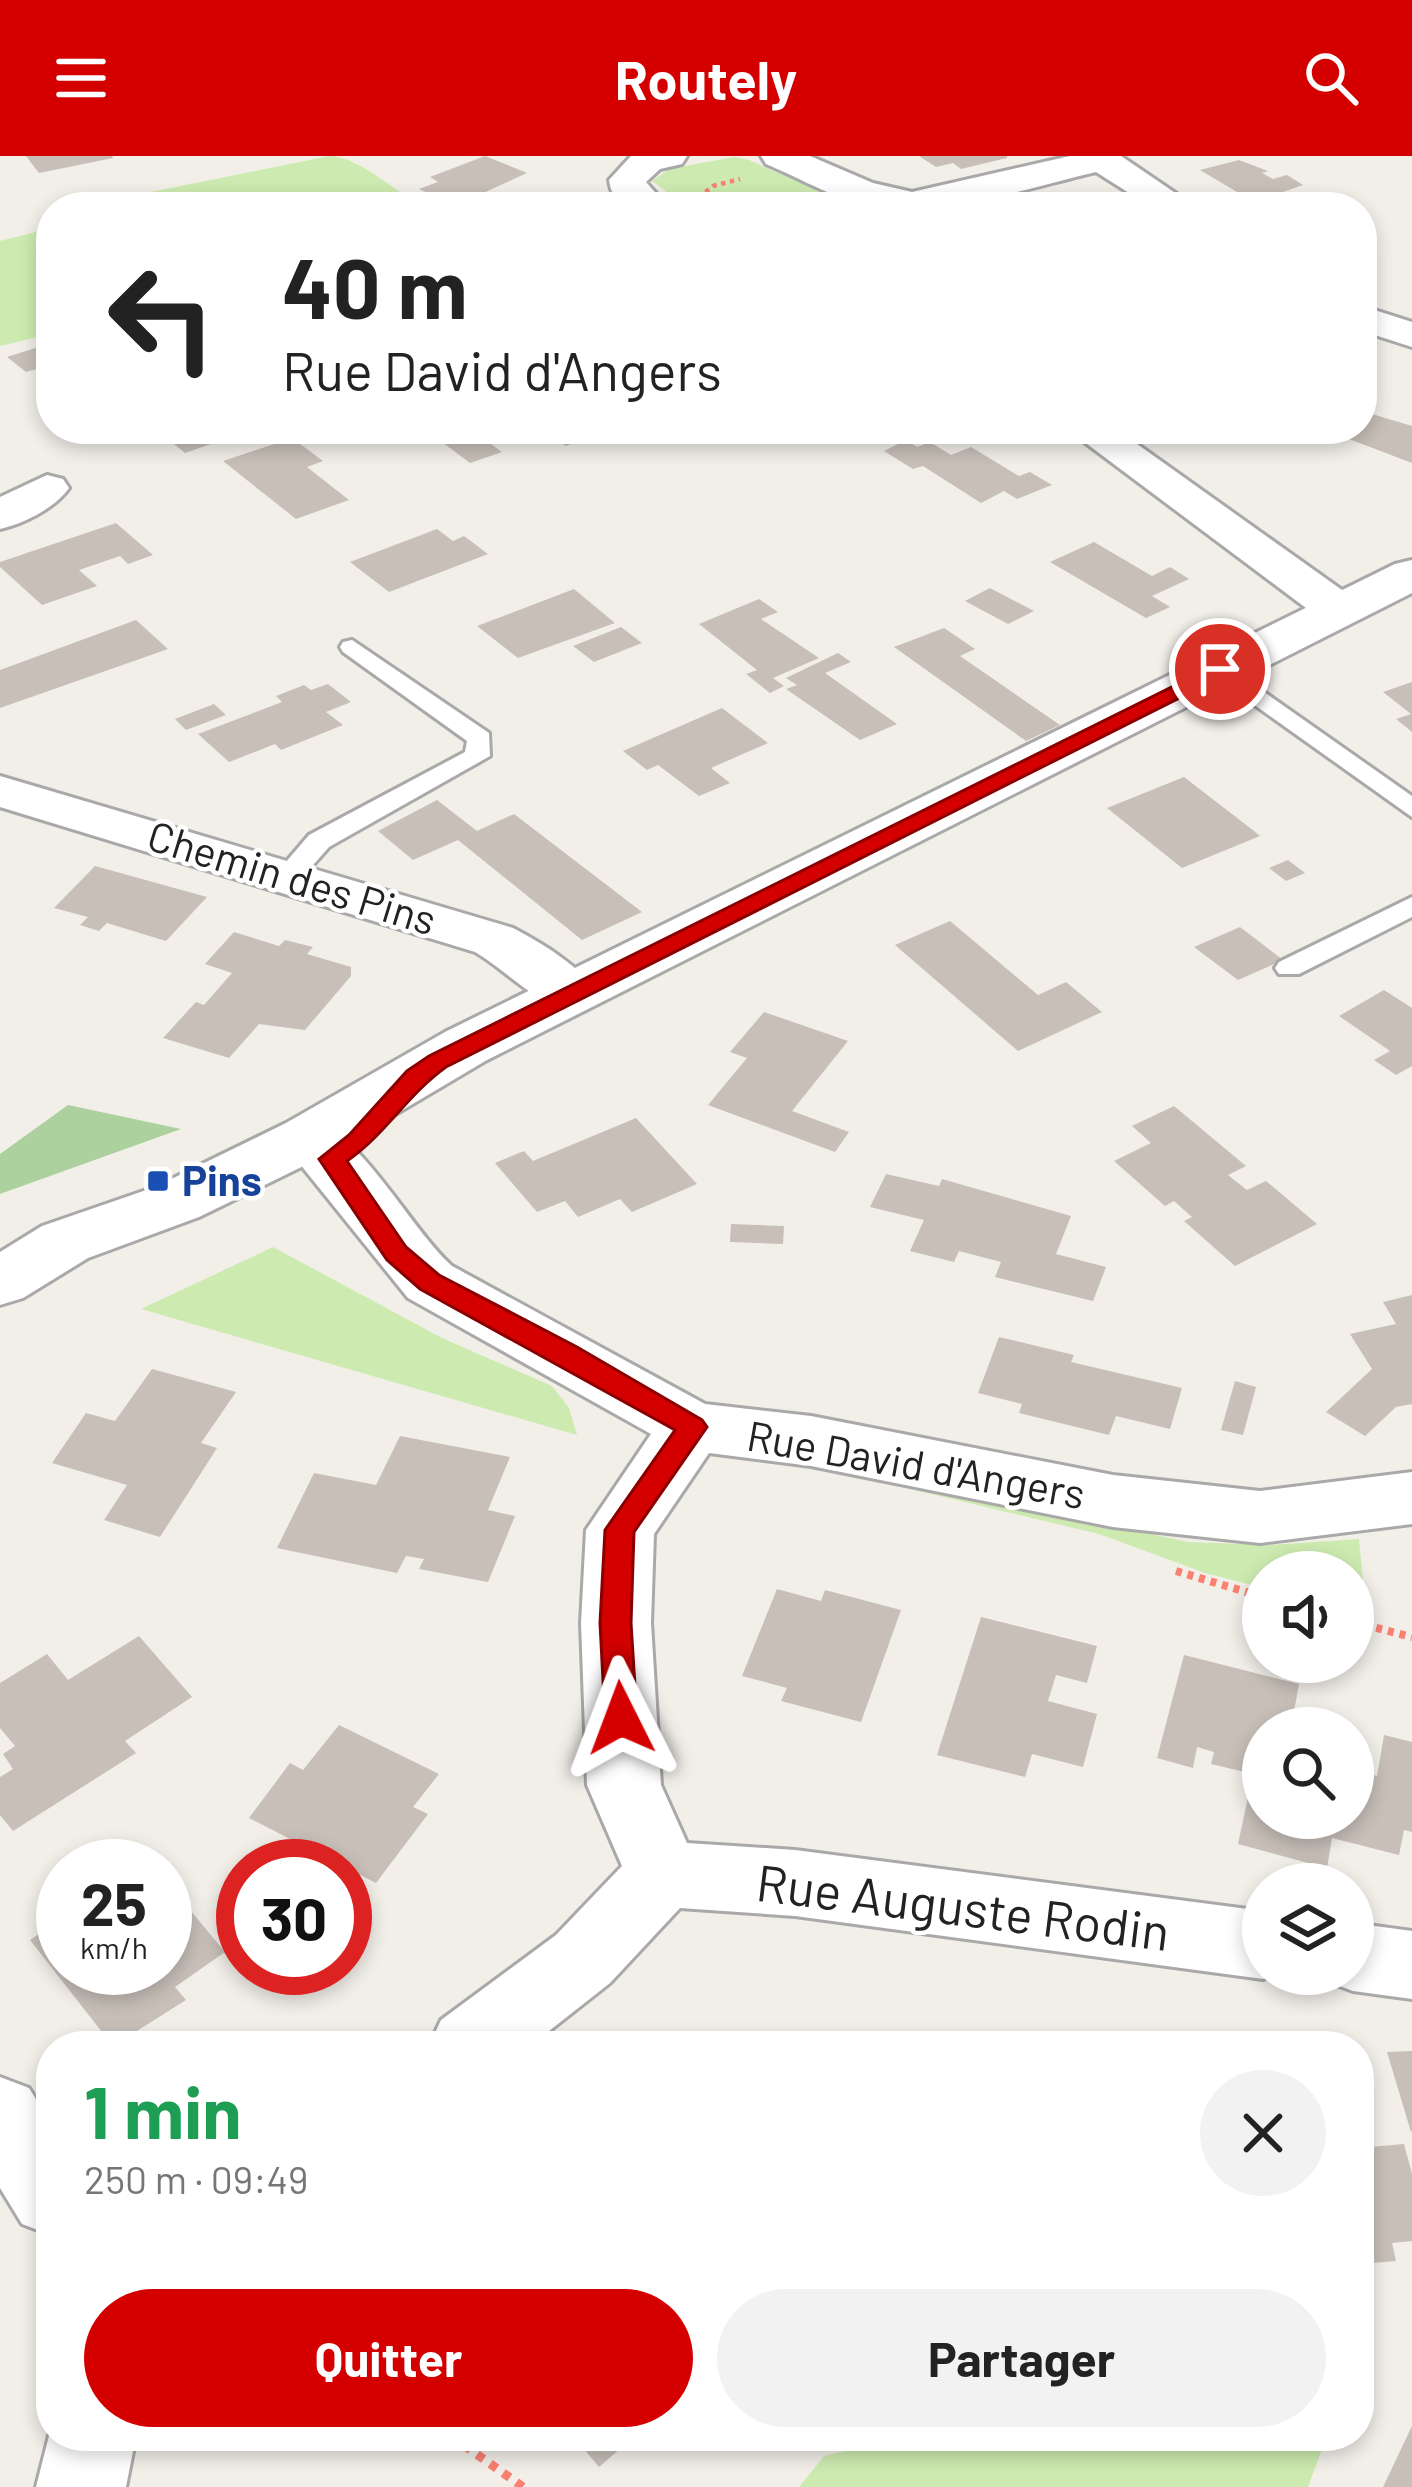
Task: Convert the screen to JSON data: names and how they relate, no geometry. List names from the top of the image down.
{
  "streets": {
    "street": ["Chemin des Pins", "Rue David d'Angers", "Rue Auguste Rodin"]
  },
  "places": {
    "transit": ["Pins"]
  },
  "page": {
    "header": "Routely",
    "turn": ["40 m", "Rue David d'Angers"],
    "speed": "25 km/h",
    "limit": "30",
    "heading": ["1 min", "250 m · 09:49"],
    "buttons": ["Quitter", "Partager"]
  }
}
